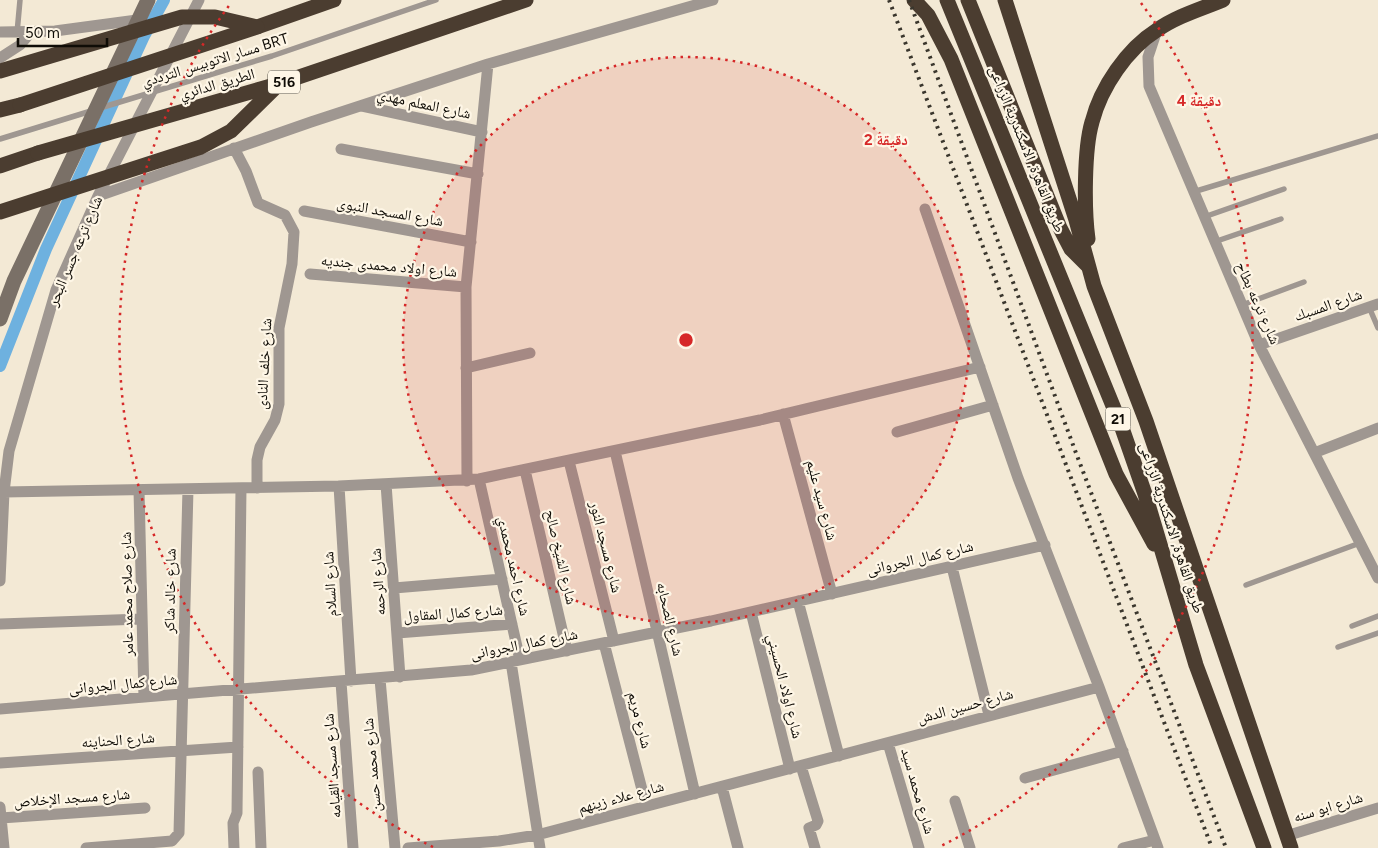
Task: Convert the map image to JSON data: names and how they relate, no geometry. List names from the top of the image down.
{
  "streets": {
    "highway": [
      "516",
      "الطريق الدائري",
      "طريق القاهرة, الاسكندرية الزراعى",
      "21"
    ],
    "street": [
      "شارع المعلم مهدي",
      "شارع المسجد النبوى",
      "شارع ترعه جسر البحر",
      "شارع اولاد محمدى جنديه",
      "شارع ترعه بطاح",
      "شارع المسبك",
      "شارع خلف النادى",
      "شارع سيد عليم",
      "شارع مسجد النور",
      "شارع الشيخ صالح",
      "شارع كمال الجروانى",
      "شارع احمد محمدي",
      "شارع الرحمه",
      "شارع السلام",
      "شارع خالد شاكر",
      "شارع صلاح محمد عامر",
      "شارع كمال المقاول",
      "شارع الصحابه",
      "شارع اولاد الحسيني",
      "شارع حسين الدش",
      "شارع مريم",
      "شارع الحناينه",
      "شارع محمد حسن",
      "شارع مسجد القيامه",
      "شارع محمد سيد",
      "شارع علاء زينهم",
      "شارع مسجد الإخلاص",
      "شارع ابو سنه"
    ],
    "lane": ["مسار الاتوبيس الترددي BRT"]
  },
  "crossings": [
    ["شارع المعلم مهدي", "شارع احمد محمدي"],
    ["طريق القاهرة, الاسكندرية الزراعى", "شارع ابو سنه"],
    ["شارع المسجد النبوى", "شارع احمد محمدي"],
    ["شارع اولاد محمدى جنديه", "شارع احمد محمدي"],
    ["شارع ترعه بطاح", "شارع المسبك"],
    ["شارع سيد عليم", "شارع كمال الجروانى"],
    ["شارع مسجد النور", "شارع كمال الجروانى"],
    ["شارع مسجد النور", "شارع مريم"],
    ["شارع الشيخ صالح", "شارع كمال الجروانى"],
    ["شارع كمال الجروانى", "شارع احمد محمدي"],
    ["شارع كمال الجروانى", "شارع الرحمه"],
    ["شارع كمال الجروانى", "شارع السلام"],
    ["شارع كمال الجروانى", "شارع خالد شاكر"],
    ["شارع كمال الجروانى", "شارع صلاح محمد عامر"],
    ["شارع كمال الجروانى", "شارع الصحابه"],
    ["شارع كمال الجروانى", "شارع اولاد الحسيني"],
    ["شارع كمال الجروانى", "شارع مريم"],
    ["شارع كمال الجروانى", "شارع محمد حسن"],
    ["شارع كمال الجروانى", "شارع مسجد القيامه"],
    ["شارع احمد محمدي", "شارع كمال المقاول"],
    ["شارع احمد محمدي", "شارع علاء زينهم"],
    ["شارع الرحمه", "شارع كمال المقاول"],
    ["شارع السلام", "شارع مسجد القيامه"],
    ["شارع خالد شاكر", "شارع الحناينه"],
    ["شارع الصحابه", "شارع علاء زينهم"],
    ["شارع اولاد الحسيني", "شارع علاء زينهم"],
    ["شارع حسين الدش", "شارع محمد سيد"],
    ["شارع حسين الدش", "شارع علاء زينهم"],
    ["شارع مريم", "شارع علاء زينهم"]
  ],
  "scale_bar": "50 m",
  "rings": ["4 دقيقة", "2 دقيقة"]
}
